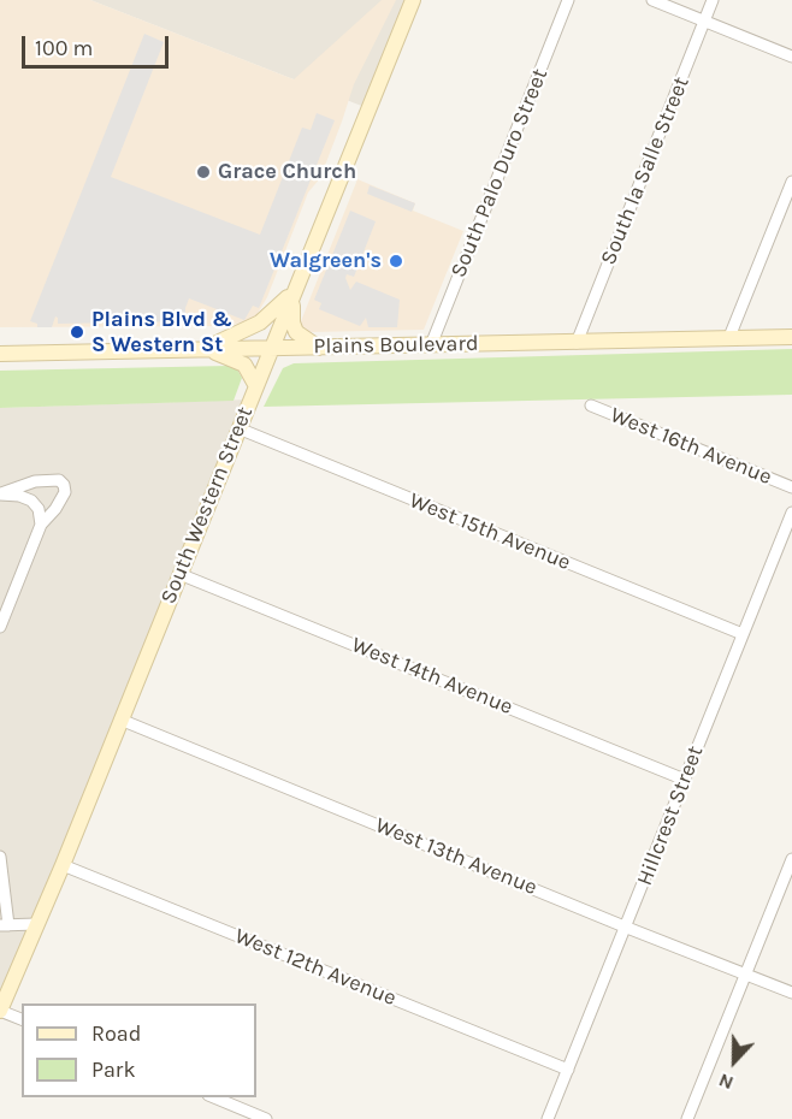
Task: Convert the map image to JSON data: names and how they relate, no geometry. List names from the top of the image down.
{
  "streets": {
    "main road": ["Plains Boulevard", "South Western Street"],
    "street": [
      "South la Salle Street",
      "South Palo Duro Street",
      "West 16th Avenue",
      "West 15th Avenue",
      "West 14th Avenue",
      "Hillcrest Street",
      "West 13th Avenue",
      "West 12th Avenue"
    ]
  },
  "crossings": [
    ["South la Salle Street", "Plains Boulevard"],
    ["South Palo Duro Street", "Plains Boulevard"],
    ["Plains Boulevard", "South Western Street"],
    ["South Western Street", "West 15th Avenue"],
    ["South Western Street", "West 14th Avenue"],
    ["South Western Street", "West 13th Avenue"],
    ["South Western Street", "West 12th Avenue"],
    ["West 15th Avenue", "Hillcrest Street"],
    ["West 14th Avenue", "Hillcrest Street"],
    ["Hillcrest Street", "West 13th Avenue"],
    ["Hillcrest Street", "West 12th Avenue"]
  ],
  "places": ["Grace Church", "Walgreen's", "Plains Blvd & S Western St"],
  "legend": ["Road", "Park"],
  "scale_bar": "100 m",
  "north": "bottom"
}
